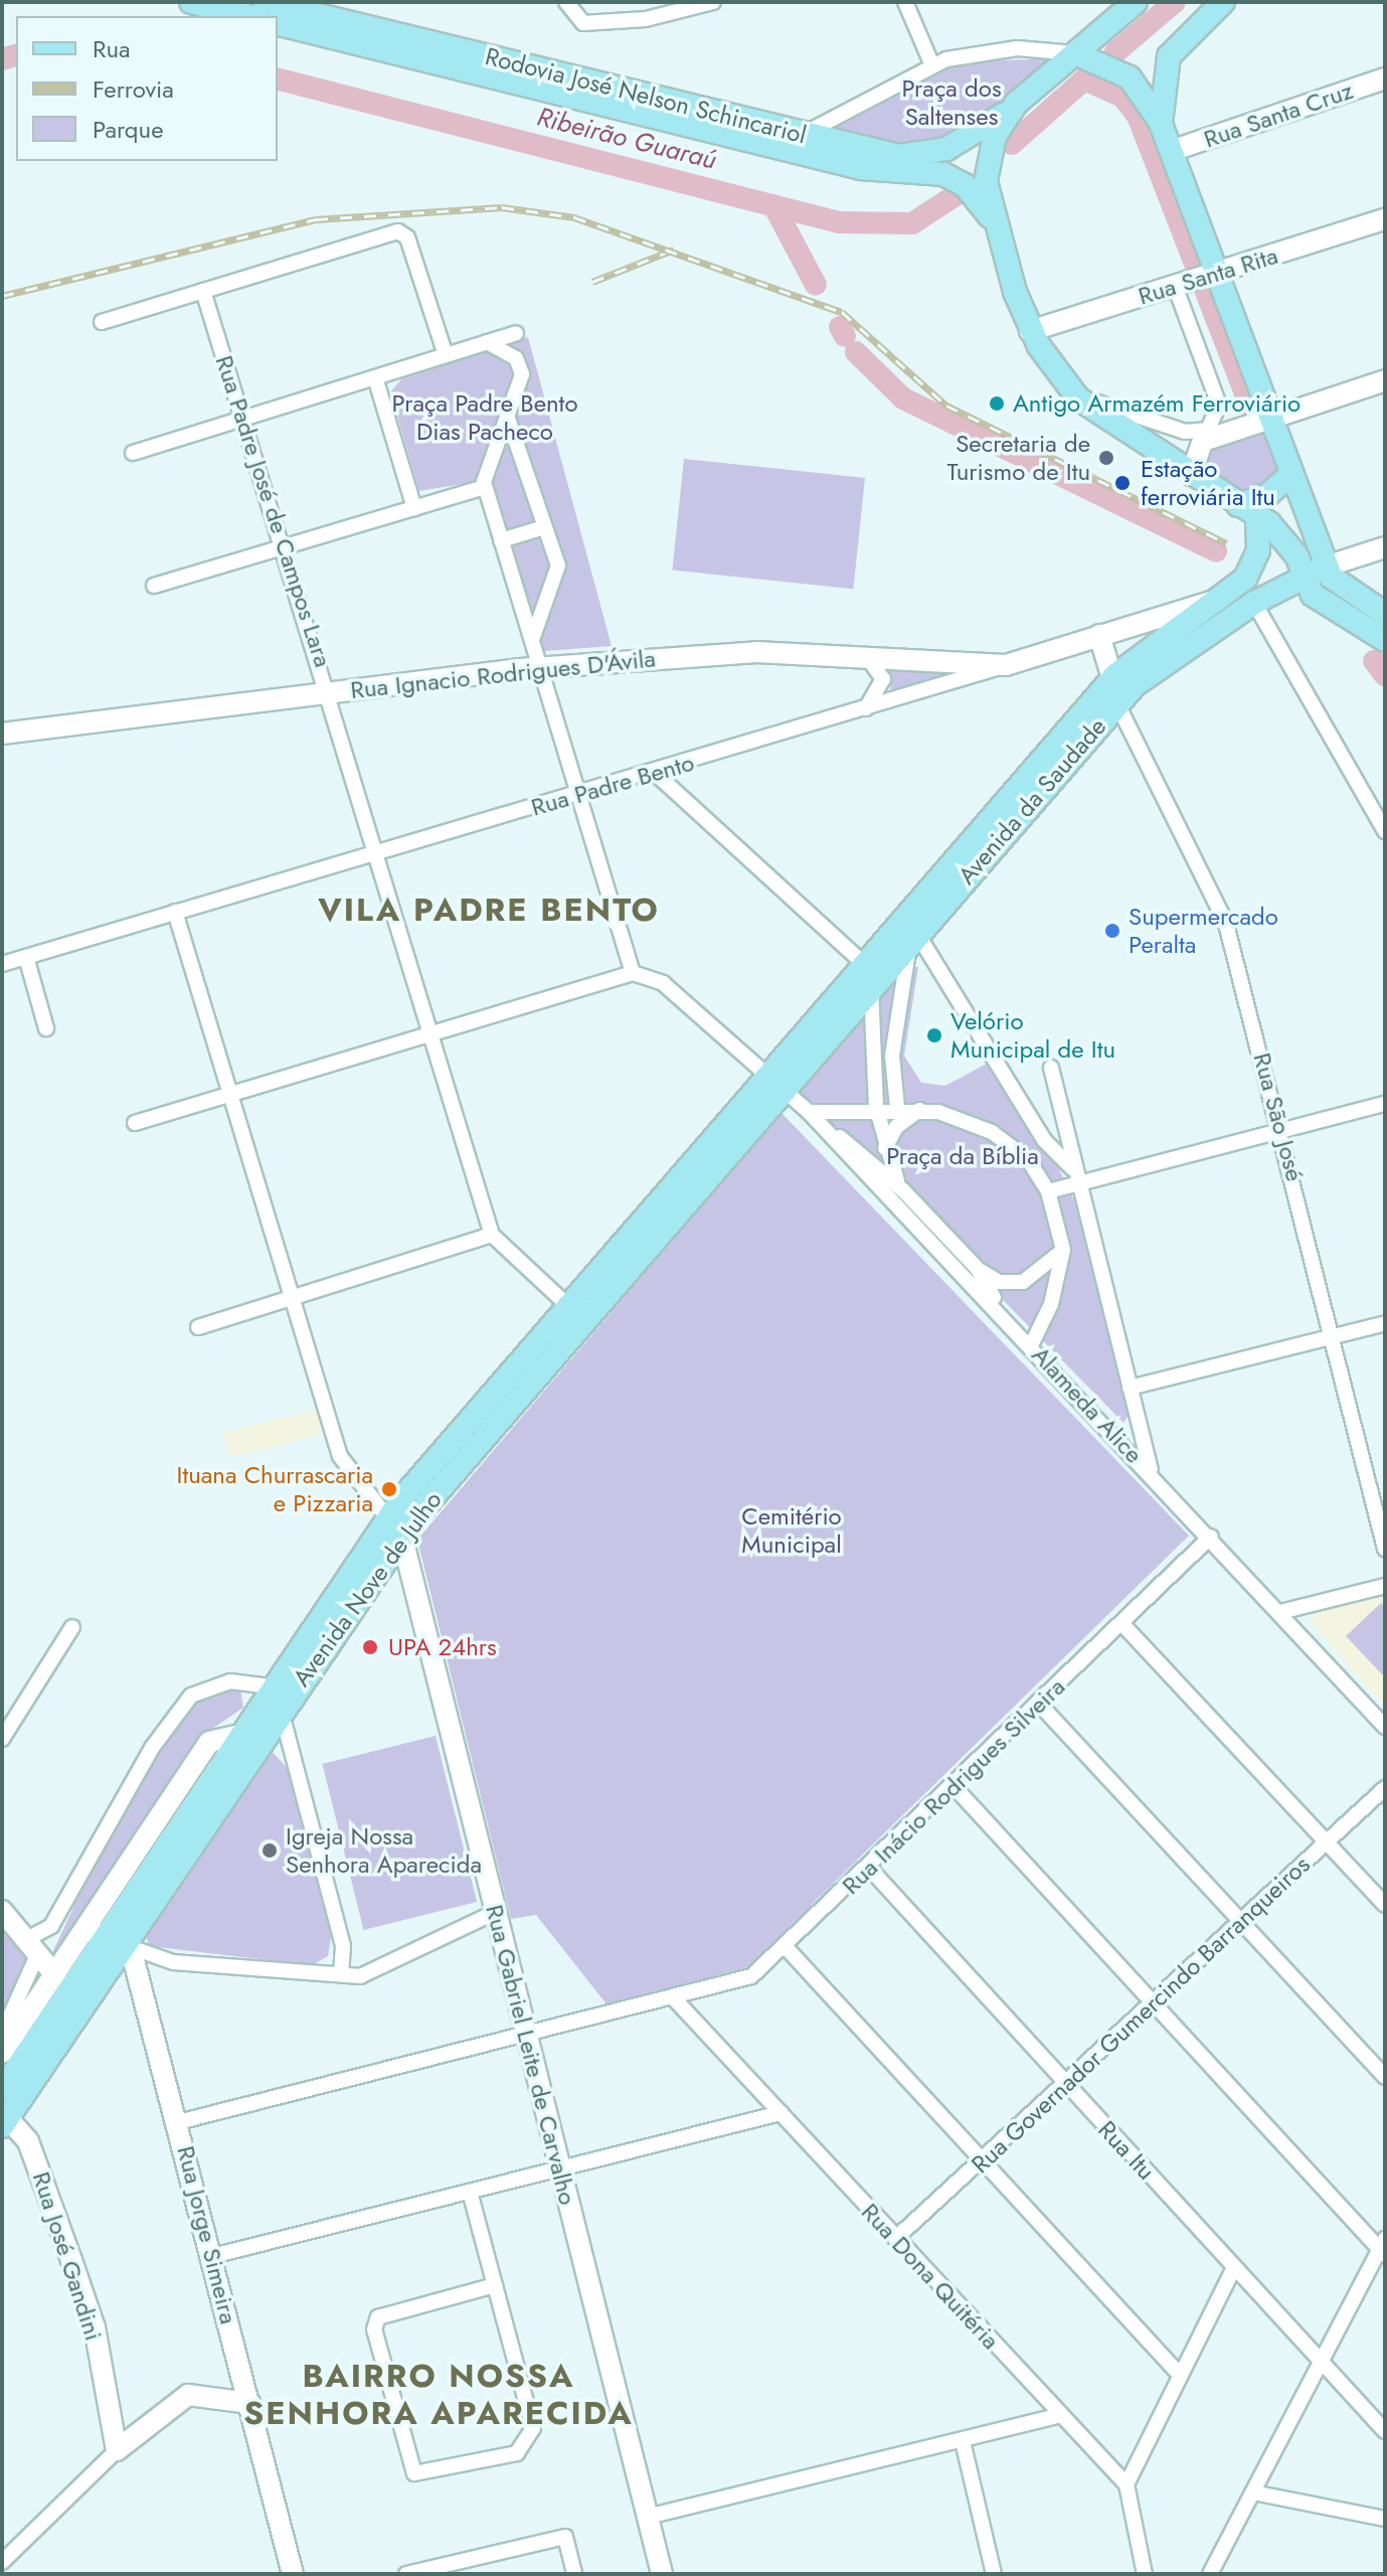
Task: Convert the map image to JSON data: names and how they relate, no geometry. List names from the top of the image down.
{
  "streets": {
    "main road": ["Rodovia José Nelson Schincariol", "Avenida da Saudade", "Avenida Nove de Julho"],
    "street": [
      "Rua Santa Cruz",
      "Rua Santa Rita",
      "Rua Padre José de Campos Lara",
      "Rua Ignacio Rodrigues D'Ávila",
      "Rua Padre Bento",
      "Rua São José",
      "Alameda Alice",
      "Rua Inácio Rodrigues Silveira",
      "Rua Governador Gumercindo Barranqueiros",
      "Rua Gabriel Leite de Carvalho",
      "Rua Itu",
      "Rua Jorge Simeira",
      "Rua José Gandini",
      "Rua Dona Quitéria"
    ]
  },
  "crossings": [
    ["Rua Padre José de Campos Lara", "Rua Ignacio Rodrigues D'Ávila"],
    ["Rua Padre José de Campos Lara", "Rua Padre Bento"],
    ["Rua Ignacio Rodrigues D'Ávila", "Rua Padre Bento"],
    ["Rua Padre Bento", "Avenida da Saudade"],
    ["Avenida da Saudade", "Rua São José"],
    ["Avenida da Saudade", "Alameda Alice"],
    ["Avenida da Saudade", "Avenida Nove de Julho"],
    ["Alameda Alice", "Avenida Nove de Julho"],
    ["Alameda Alice", "Rua Inácio Rodrigues Silveira"],
    ["Avenida Nove de Julho", "Rua Gabriel Leite de Carvalho"],
    ["Avenida Nove de Julho", "Rua Jorge Simeira"],
    ["Avenida Nove de Julho", "Rua José Gandini"],
    ["Rua Inácio Rodrigues Silveira", "Rua Gabriel Leite de Carvalho"],
    ["Rua Inácio Rodrigues Silveira", "Rua Itu"],
    ["Rua Inácio Rodrigues Silveira", "Rua Jorge Simeira"],
    ["Rua Inácio Rodrigues Silveira", "Rua Dona Quitéria"],
    ["Rua Governador Gumercindo Barranqueiros", "Rua Itu"],
    ["Rua Governador Gumercindo Barranqueiros", "Rua Dona Quitéria"]
  ],
  "districts": ["VILA PADRE BENTO", "BAIRRO NOSSA SENHORA APARECIDA"],
  "water": ["Ribeirão Guaraú"],
  "parks": [
    "Praça dos Saltenses",
    "Praça Padre Bento Dias Pacheco",
    "Praça da Bíblia",
    "Cemitério Municipal"
  ],
  "places": [
    "Antigo Armazém Ferroviário",
    "Secretaria de Turismo de Itu",
    "Estação ferroviária Itu",
    "Supermercado Peralta",
    "Velório Municipal de Itu",
    "Ituana Churrascaria e Pizzaria",
    "UPA 24hrs",
    "Igreja Nossa Senhora Aparecida"
  ],
  "legend": ["Rua", "Ferrovia", "Parque"]
}
